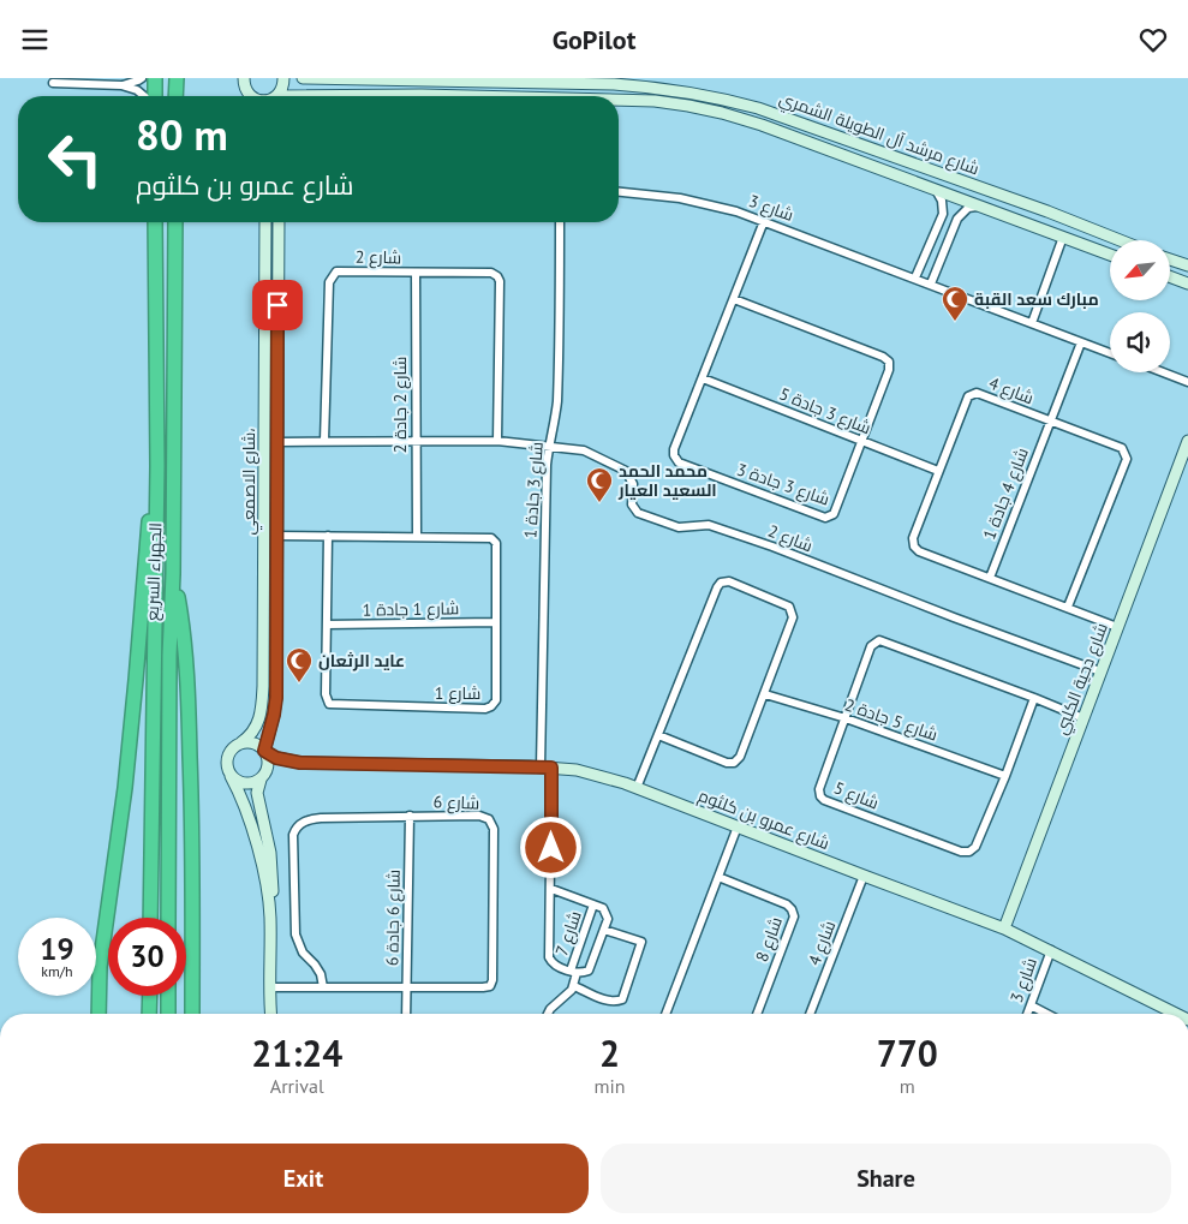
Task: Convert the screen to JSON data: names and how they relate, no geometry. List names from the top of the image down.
{
  "streets": {
    "highway": ["الجهراء السريع"],
    "street": [
      "شارع مرشد آل الطويلة الشمري",
      "شارع 3",
      "شارع 2",
      "شارع 4",
      "شارع 2 جادة 2",
      "شارع 3 جادة 5",
      "شارع الاصمعي،",
      "شارع 3 جادة 3",
      "شارع 3 جادة 1",
      "شارع 4 جادة 1",
      "شارع 1 جادة 1",
      "شارع دحية الكلبي",
      "شارع 1",
      "شارع 5 جادة 2",
      "شارع 5",
      "شارع 6",
      "شارع عمرو بن كلثوم",
      "شارع 6 جادة 6",
      "شارع 7",
      "شارع 8"
    ]
  },
  "crossings": [
    ["شارع 3", "شارع 3 جادة 3"],
    ["شارع 3", "شارع 4 جادة 1"],
    ["شارع 3", "شارع عمرو بن كلثوم"],
    ["شارع 2", "شارع 2 جادة 2"],
    ["شارع 2", "شارع الاصمعي،"],
    ["شارع 2", "شارع 3 جادة 1"],
    ["شارع 2", "شارع دحية الكلبي"],
    ["شارع 4", "شارع 3 جادة 5"],
    ["شارع 4", "شارع 4 جادة 1"],
    ["شارع 4", "شارع دحية الكلبي"],
    ["شارع 4", "شارع عمرو بن كلثوم"],
    ["شارع 2 جادة 2", "شارع 1"],
    ["شارع 3 جادة 5", "شارع 3 جادة 3"],
    ["شارع الاصمعي،", "شارع 1"],
    ["شارع الاصمعي،", "شارع عمرو بن كلثوم"],
    ["شارع 3 جادة 1", "شارع عمرو بن كلثوم"],
    ["شارع 3 جادة 1", "شارع 7"],
    ["شارع 1 جادة 1", "شارع 1"],
    ["شارع دحية الكلبي", "شارع 5"],
    ["شارع دحية الكلبي", "شارع عمرو بن كلثوم"],
    ["شارع 5 جادة 2", "شارع 5"],
    ["شارع 6", "شارع 6 جادة 6"],
    ["شارع عمرو بن كلثوم", "شارع 7"]
  ],
  "places": {
    "mosque": ["مبارك سعد القبة", "محمد الحمد السعيد العيار", "عايد الرثعان"]
  },
  "north": "bottom left",
  "page": {
    "header": "GoPilot",
    "turn": ["80 m", "شارع عمرو بن كلثوم"],
    "speed": "19 km/h",
    "limit": "30",
    "eta": [
      "21:24",
      "Arrival",
      "2",
      "min",
      "770",
      "m"
    ],
    "buttons": ["Exit", "Share"]
  }
}
